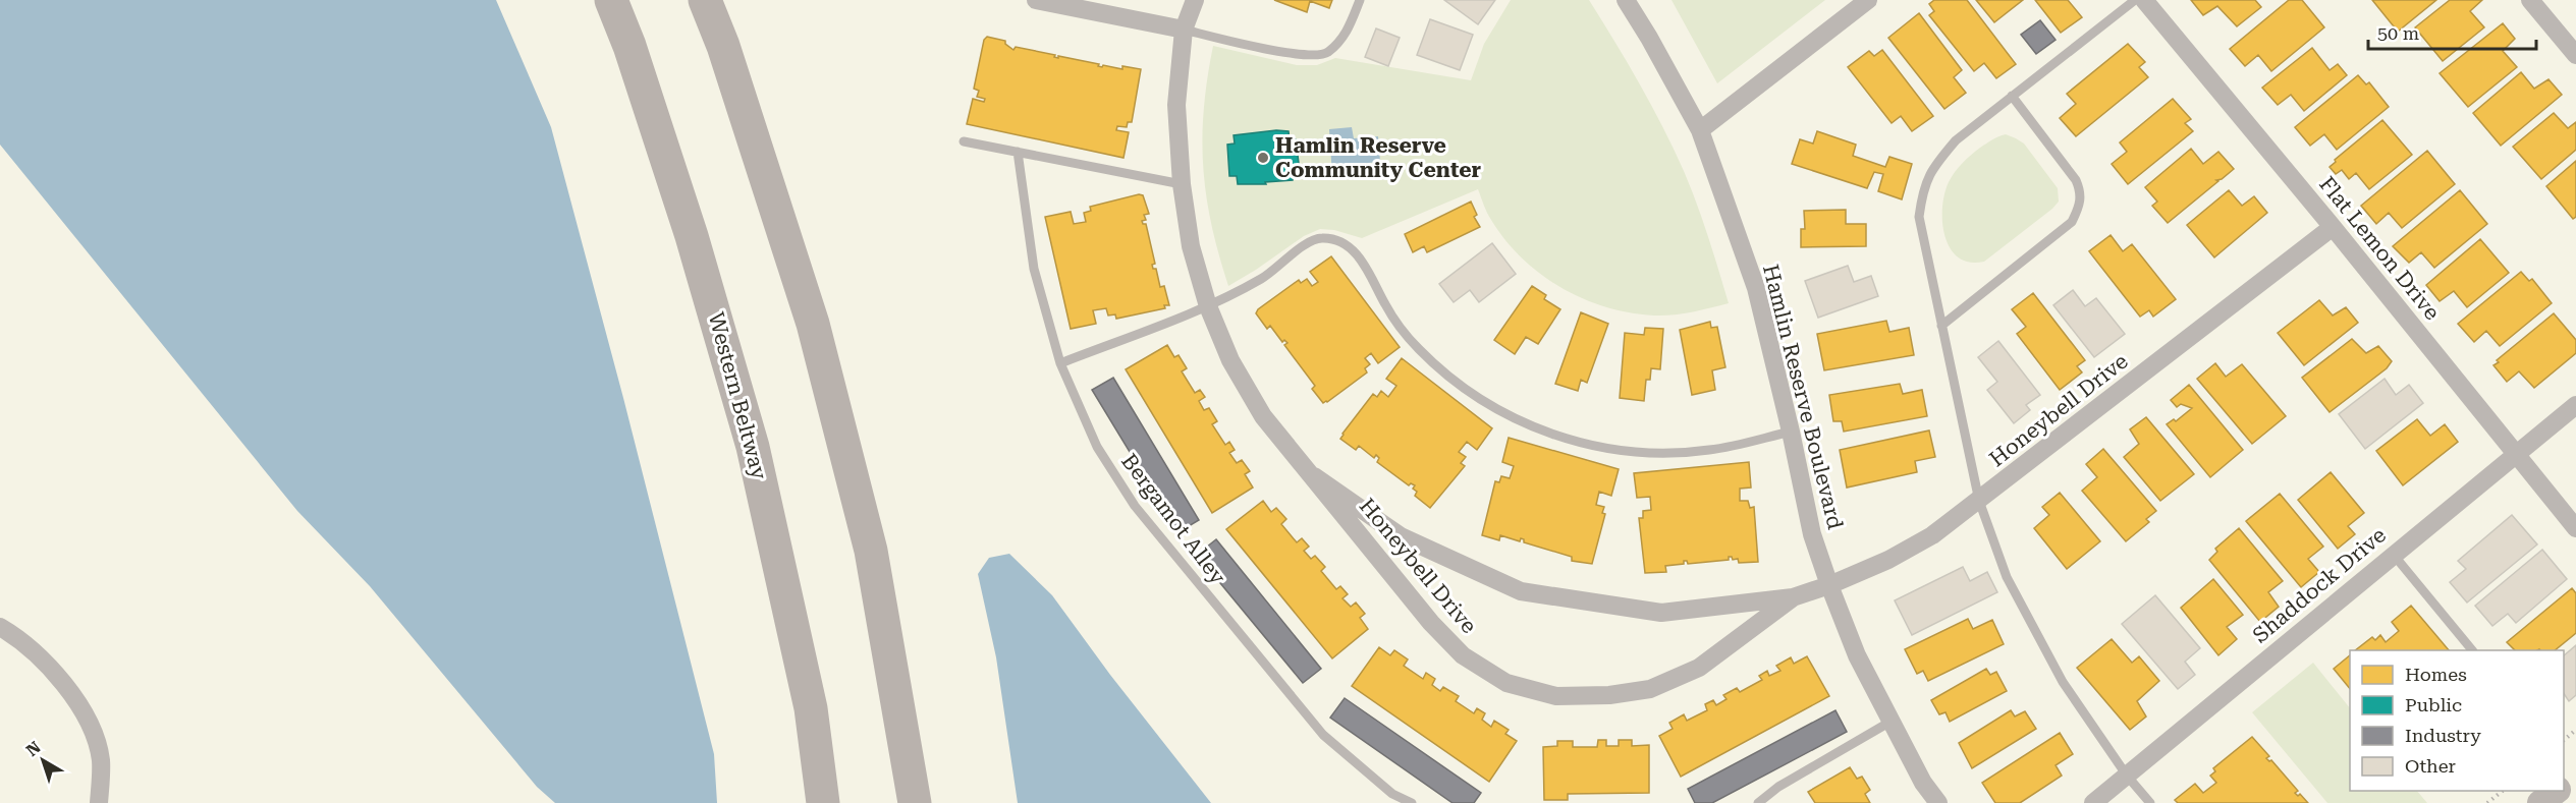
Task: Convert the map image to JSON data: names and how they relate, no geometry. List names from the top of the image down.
{
  "streets": {
    "highway": ["Western Beltway"],
    "street": [
      "Flat Lemon Drive",
      "Hamlin Reserve Boulevard",
      "Honeybell Drive",
      "Shaddock Drive"
    ],
    "lane": ["Bergamot Alley"]
  },
  "crossings": [
    ["Flat Lemon Drive", "Honeybell Drive"],
    ["Flat Lemon Drive", "Shaddock Drive"],
    ["Hamlin Reserve Boulevard", "Honeybell Drive"]
  ],
  "places": ["Hamlin Reserve Community Center"],
  "legend": [
    "Homes",
    "Public",
    "Industry",
    "Other"
  ],
  "scale_bar": "50 m",
  "north": "top left"
}
